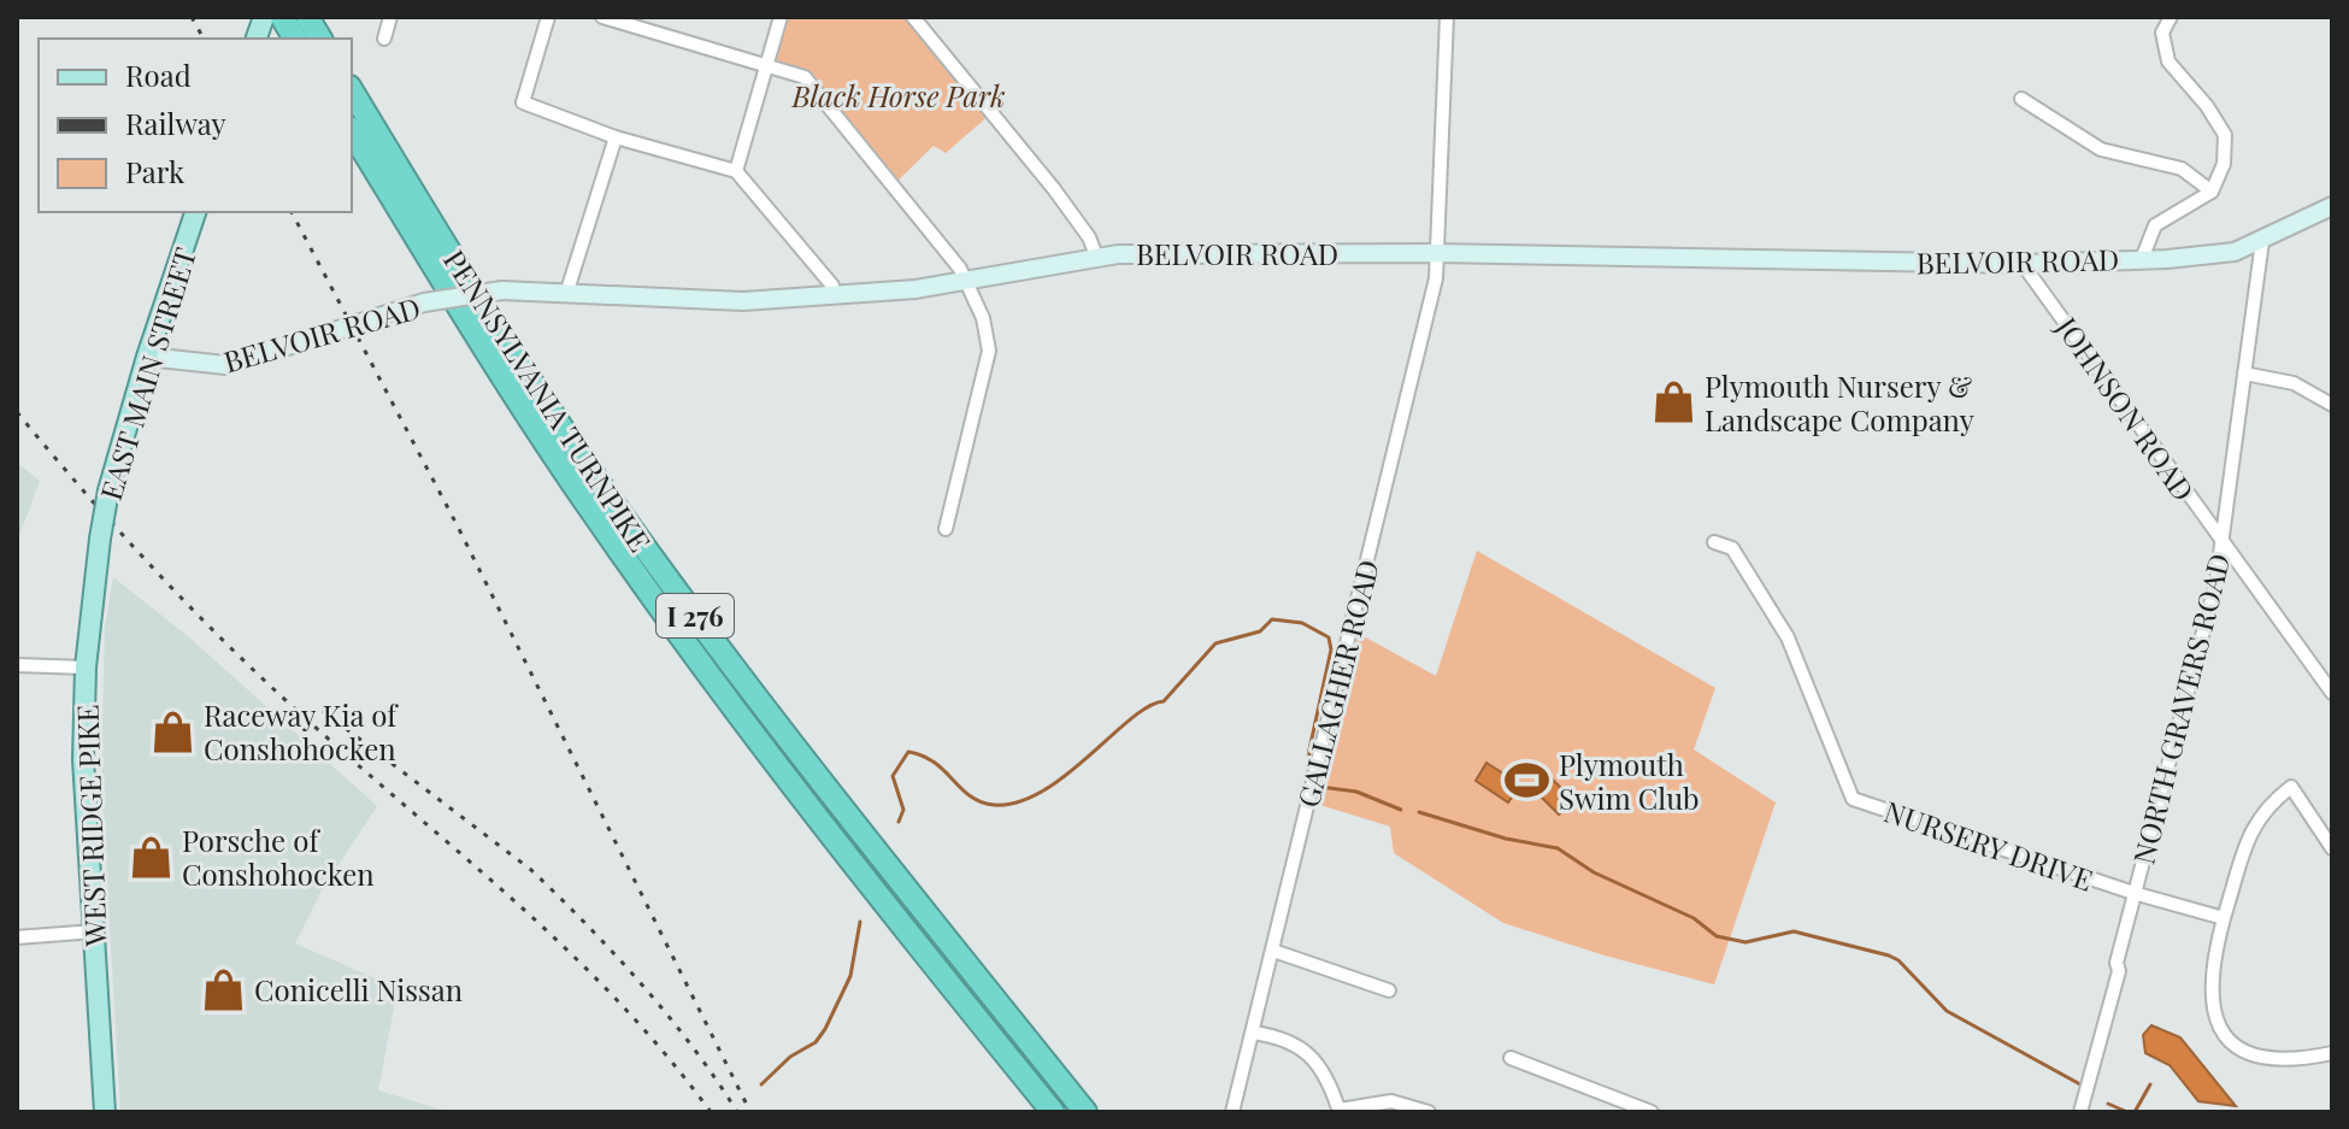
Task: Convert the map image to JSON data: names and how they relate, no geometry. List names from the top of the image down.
{
  "streets": {
    "highway": ["PENNSYLVANIA TURNPIKE", "I 276"],
    "main road": ["EAST MAIN STREET", "WEST RIDGE PIKE"],
    "street": [
      "BELVOIR ROAD",
      "JOHNSON ROAD",
      "GALLAGHER ROAD",
      "NORTH GRAVERS ROAD",
      "NURSERY DRIVE"
    ]
  },
  "crossings": [
    ["BELVOIR ROAD", "EAST MAIN STREET"],
    ["BELVOIR ROAD", "JOHNSON ROAD"],
    ["BELVOIR ROAD", "GALLAGHER ROAD"],
    ["BELVOIR ROAD", "NORTH GRAVERS ROAD"],
    ["EAST MAIN STREET", "WEST RIDGE PIKE"],
    ["JOHNSON ROAD", "NORTH GRAVERS ROAD"],
    ["NORTH GRAVERS ROAD", "NURSERY DRIVE"]
  ],
  "parks": ["Black Horse Park"],
  "places": {
    "shop": [
      "Plymouth Nursery & Landscape Company",
      "Raceway Kia of Conshohocken",
      "Porsche of Conshohocken",
      "Conicelli Nissan"
    ],
    "sports": ["Plymouth Swim Club"]
  },
  "legend": ["Road", "Railway", "Park"]
}
